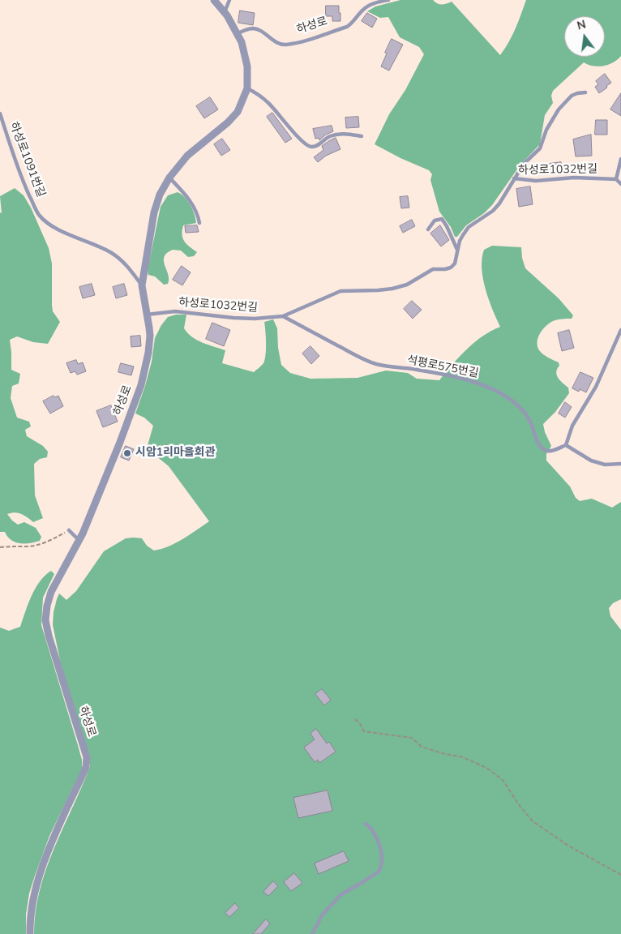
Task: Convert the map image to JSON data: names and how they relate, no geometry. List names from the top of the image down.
{
  "streets": {
    "street": ["하성로"],
    "lane": ["하성로1091번길", "하성로1032번길", "석평로575번길"]
  },
  "crossings": [
    ["하성로", "하성로1091번길"],
    ["하성로", "하성로1032번길"],
    ["하성로1032번길", "석평로575번길"]
  ],
  "places": ["시암1리마을회관"],
  "north": "top"
}
